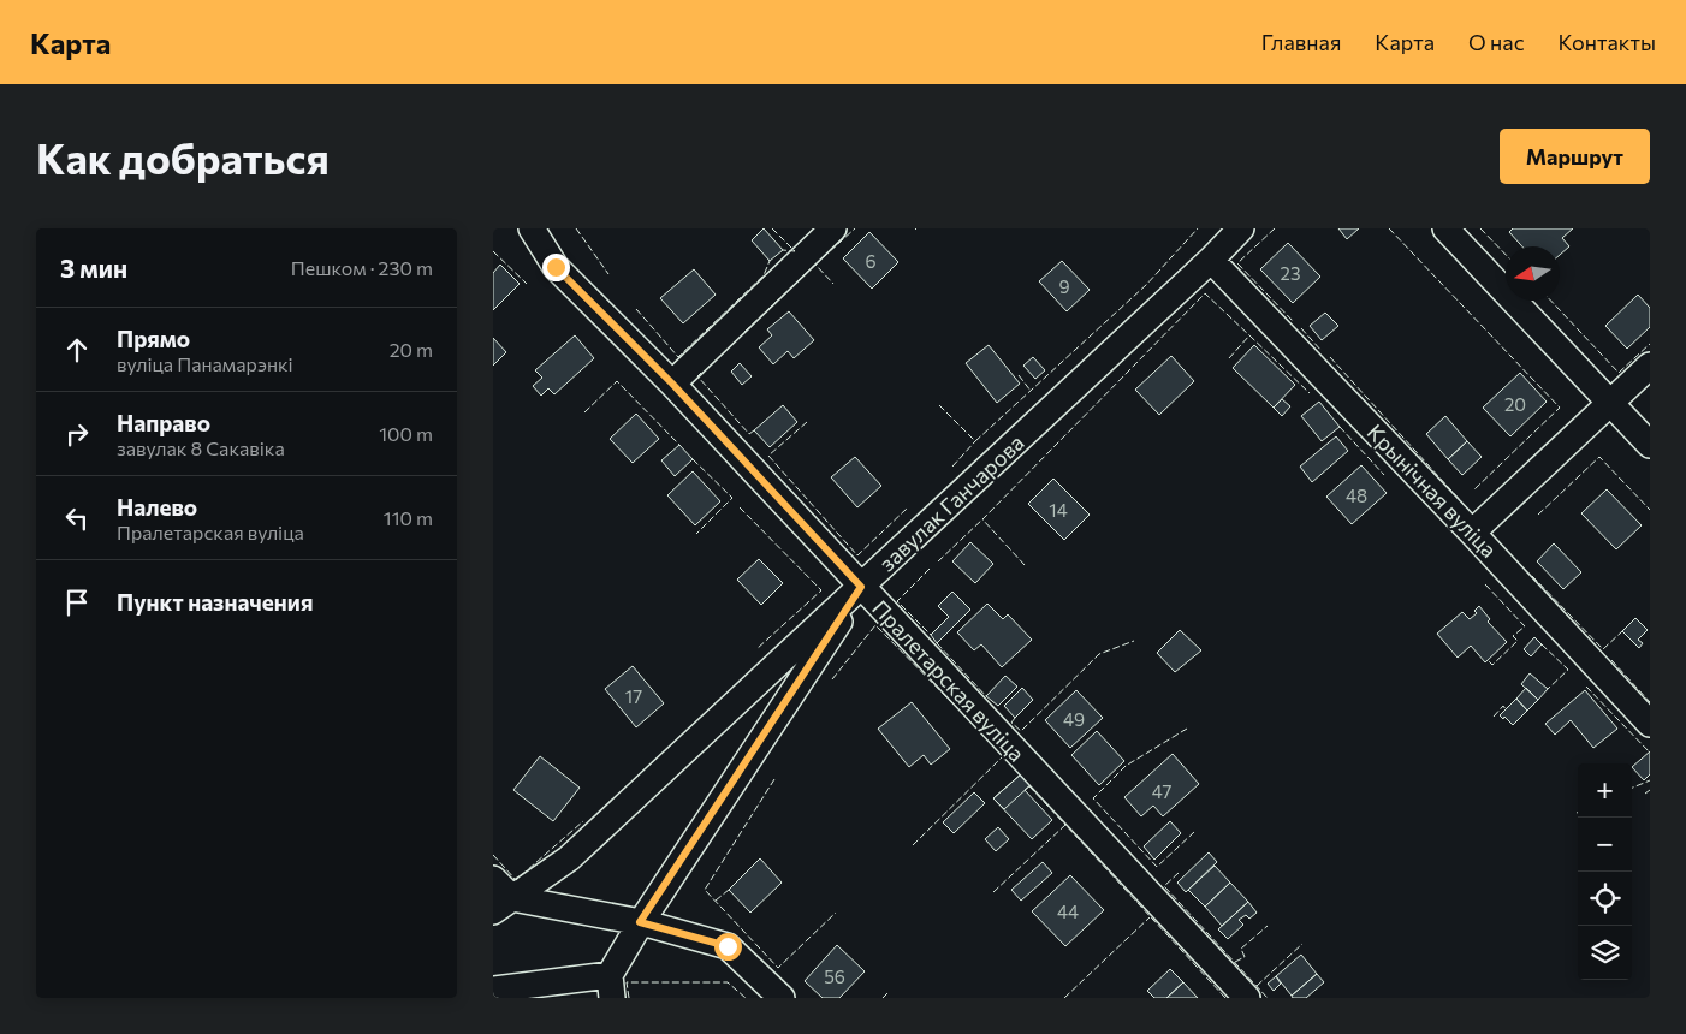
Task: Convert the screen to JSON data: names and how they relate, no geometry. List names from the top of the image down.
{
  "streets": {
    "street": ["Крынічная вуліца", "завулак Ганчарова", "Пралетарская вуліца"]
  },
  "crossings": [
    ["Крынічная вуліца", "завулак Ганчарова"],
    ["завулак Ганчарова", "Пралетарская вуліца"]
  ],
  "house_numbers": [
    "6",
    "23",
    "9",
    "20",
    "48",
    "14",
    "17",
    "49",
    "47",
    "44",
    "56"
  ],
  "north": "left",
  "page": {
    "header": "Карта",
    "nav": [
      "Главная",
      "Карта",
      "О нас",
      "Контакты"
    ],
    "buttons": "Маршрут",
    "title": "Как добраться",
    "heading": ["3 мин", "Пешком · 230 m"],
    "list": [
      ["Прямо", "вуліца Панамарэнкі", "20 m"],
      ["Направо", "завулак 8 Сакавіка", "100 m"],
      ["Налево", "Пралетарская вуліца", "110 m"],
      "Пункт назначения"
    ],
    "map_buttons": ["+", "−"]
  }
}
